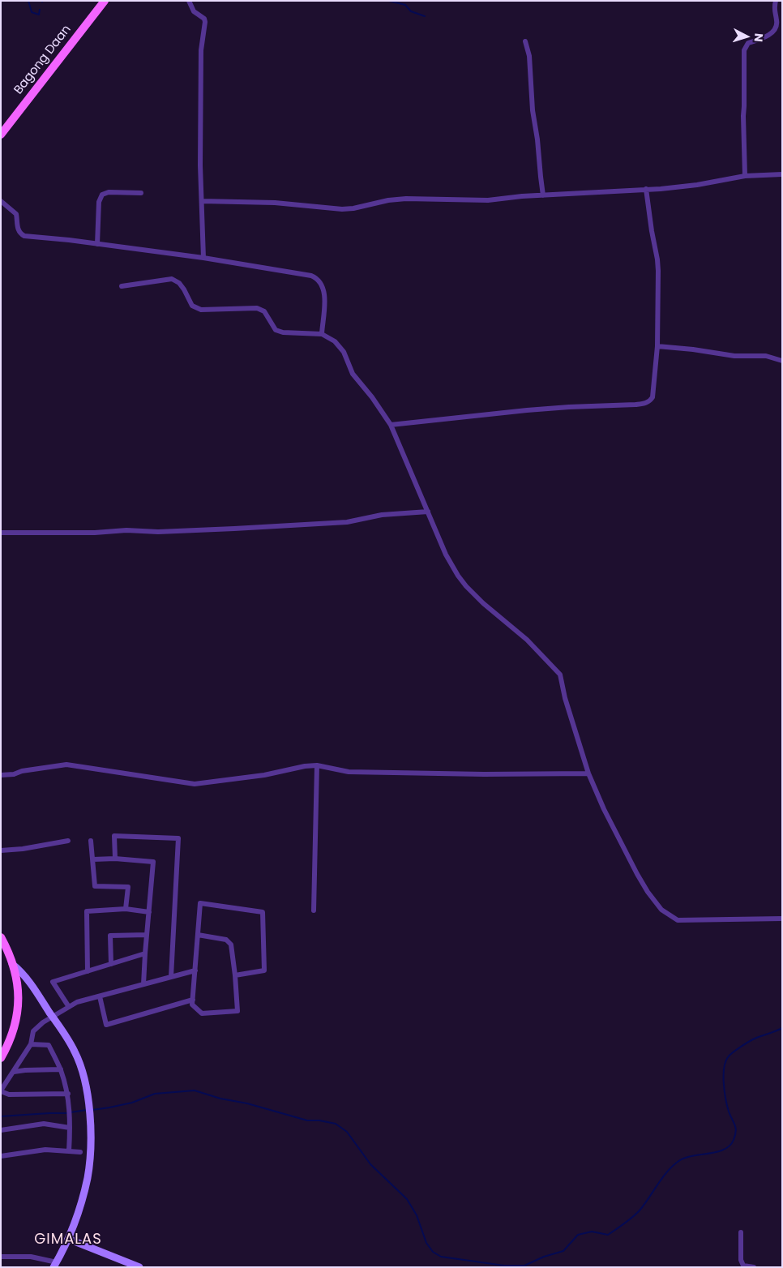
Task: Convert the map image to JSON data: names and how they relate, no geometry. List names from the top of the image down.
{
  "streets": {
    "main road": ["Bagong Daan"]
  },
  "districts": ["GIMALAS"],
  "north": "right"
}
